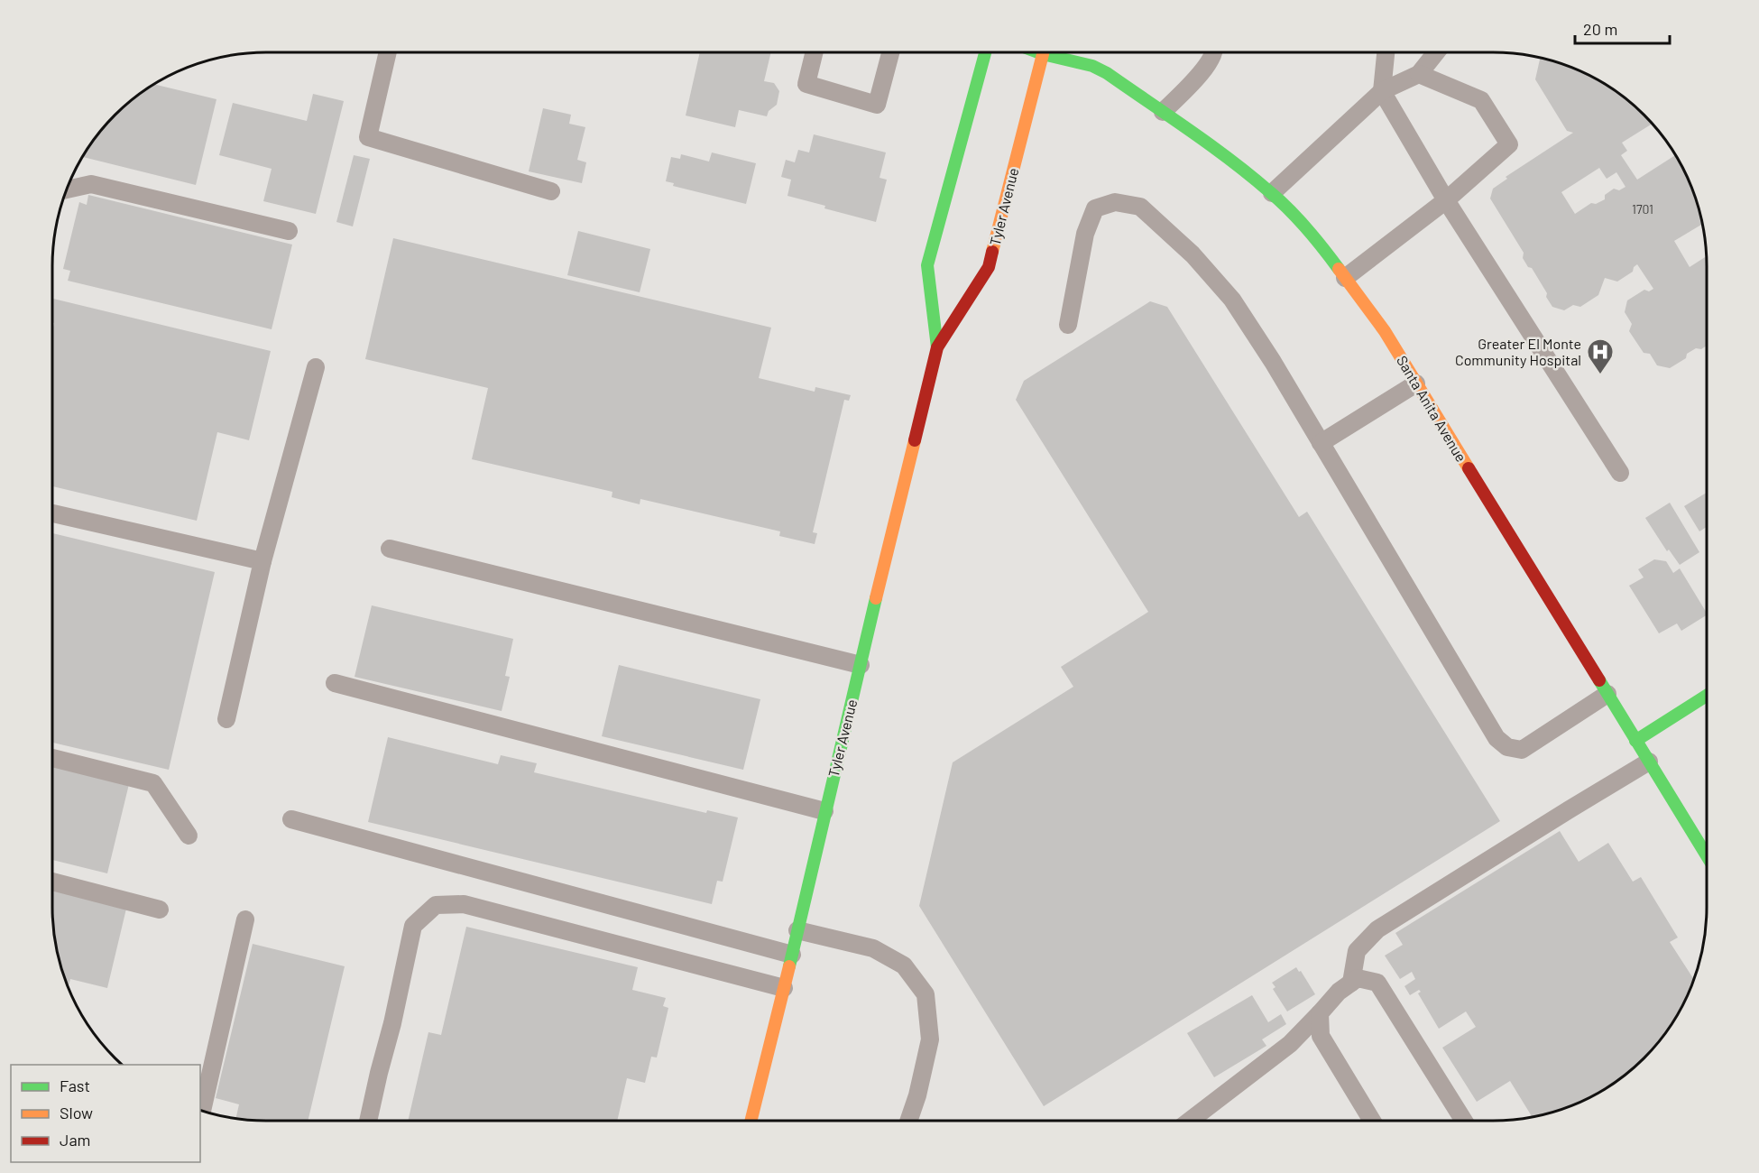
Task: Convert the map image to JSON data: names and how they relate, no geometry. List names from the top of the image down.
{
  "streets": {
    "main road": ["Tyler Avenue", "Santa Anita Avenue"]
  },
  "places": {
    "hospital": ["Greater El Monte Community Hospital"]
  },
  "house_numbers": ["1701"],
  "legend": ["Fast", "Slow", "Jam"],
  "scale_bar": "20 m"
}
